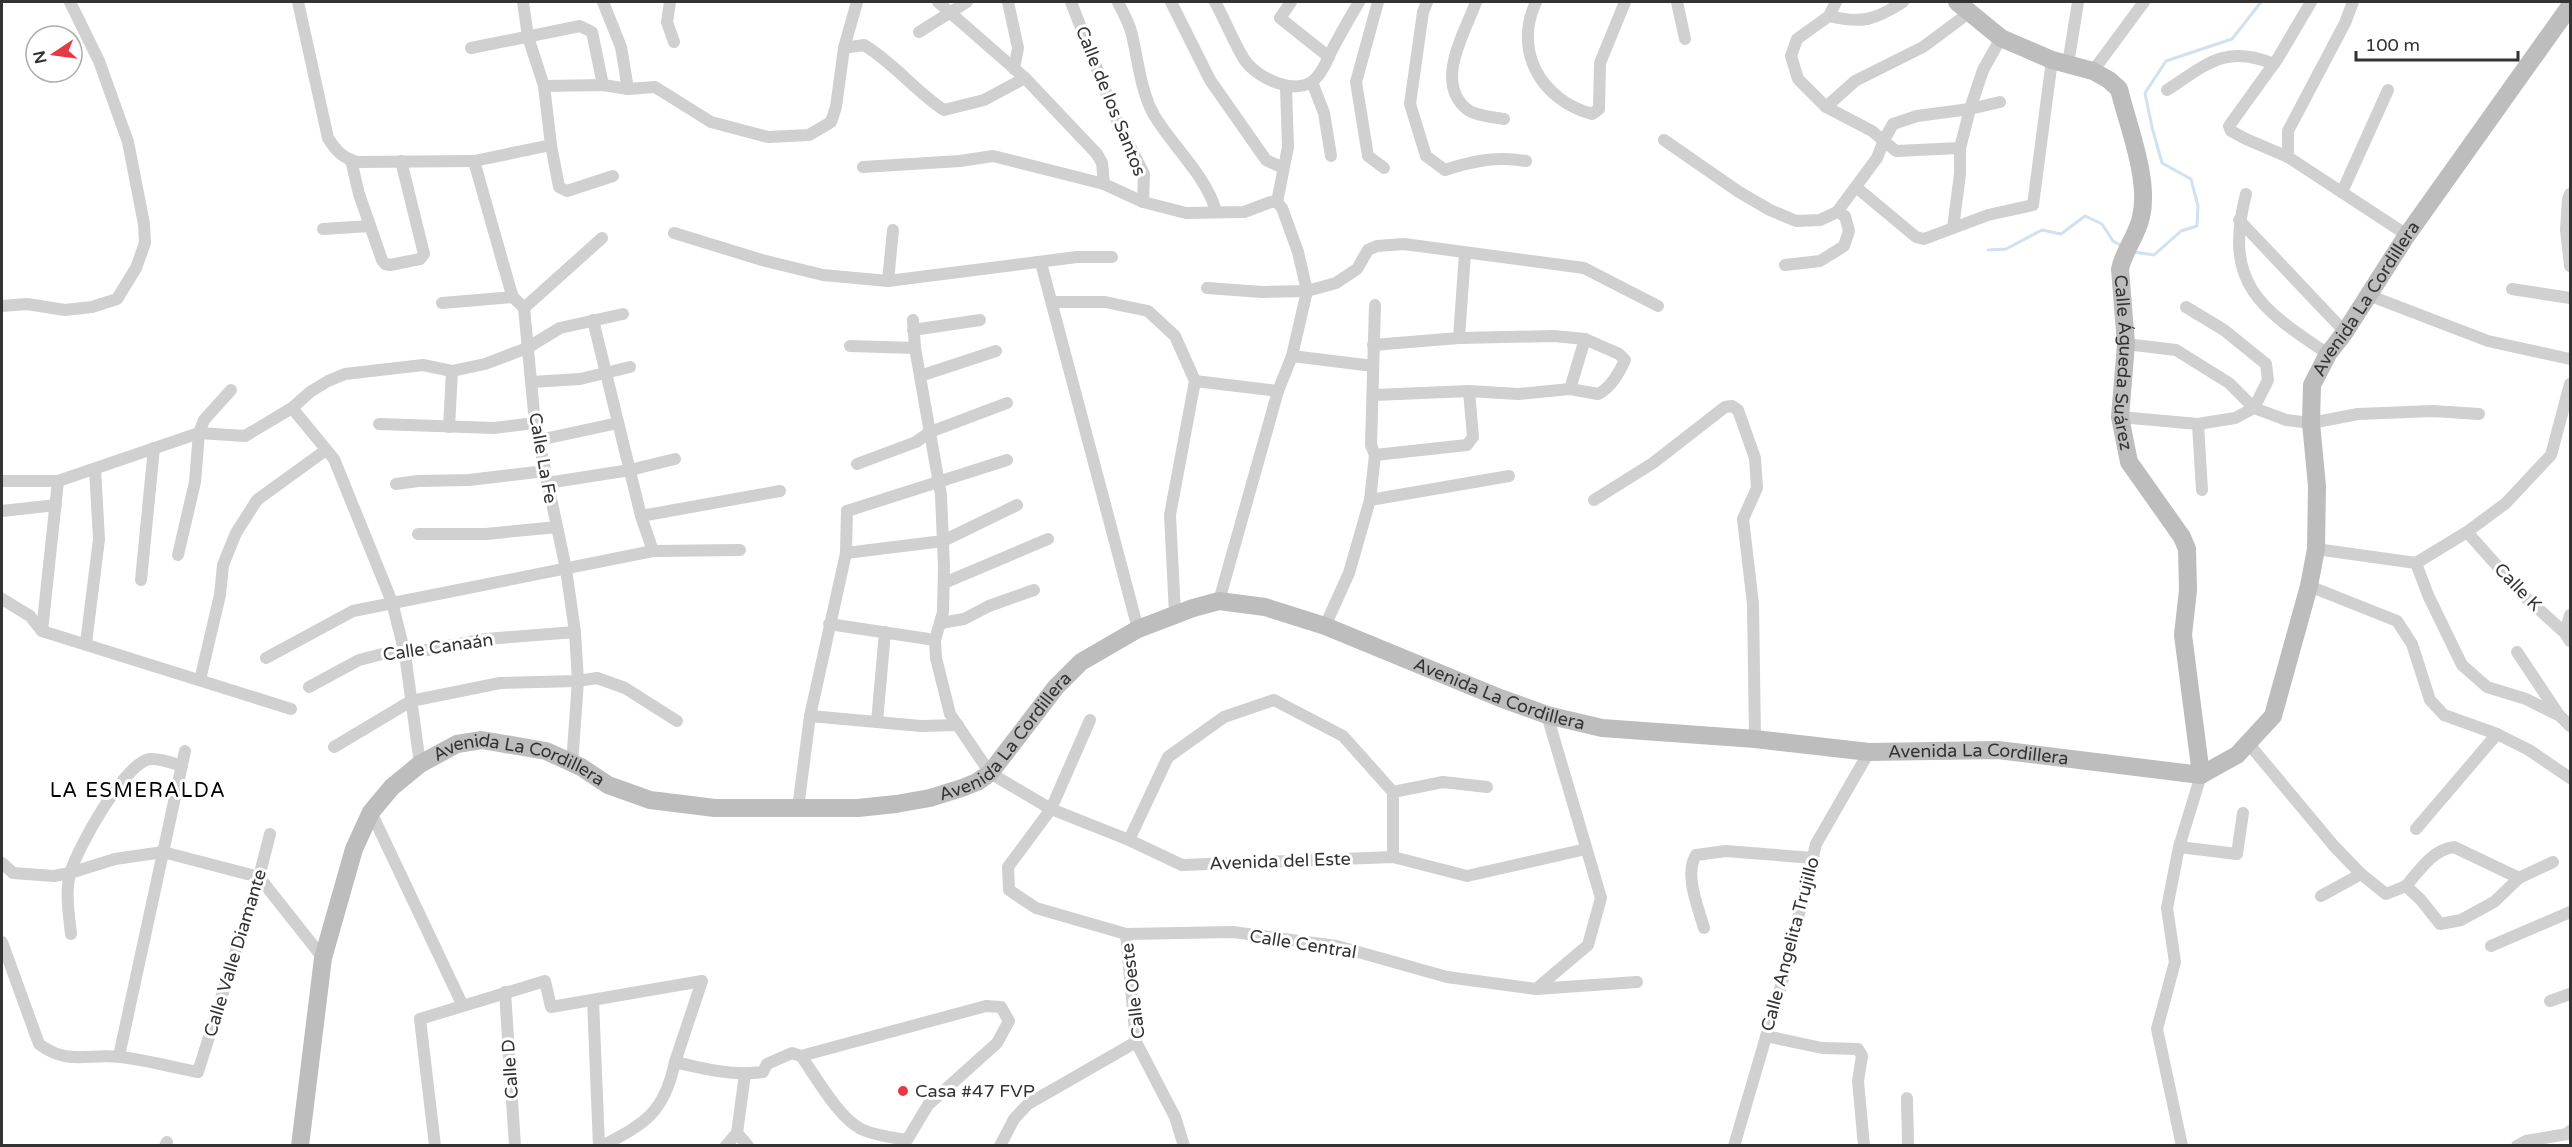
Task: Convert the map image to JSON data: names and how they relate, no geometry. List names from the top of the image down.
{
  "streets": {
    "main road": ["Avenida La Cordillera", "Calle Águeda Suárez"],
    "street": [
      "Calle de los Santos",
      "Calle La Fe",
      "Calle K",
      "Calle Canaán",
      "Avenida del Este",
      "Calle Central",
      "Calle Angelita Trujillo",
      "Calle Valle Diamante",
      "Calle Oeste",
      "Calle D"
    ]
  },
  "crossings": [
    ["Avenida La Cordillera", "Calle Águeda Suárez"],
    ["Avenida La Cordillera", "Calle La Fe"],
    ["Avenida La Cordillera", "Avenida del Este"],
    ["Avenida La Cordillera", "Calle Angelita Trujillo"],
    ["Calle La Fe", "Calle Canaán"],
    ["Avenida del Este", "Calle Central"],
    ["Calle Central", "Calle Oeste"]
  ],
  "districts": ["LA ESMERALDA"],
  "places": ["Casa #47 FVP"],
  "scale_bar": "100 m",
  "north": "left"
}
